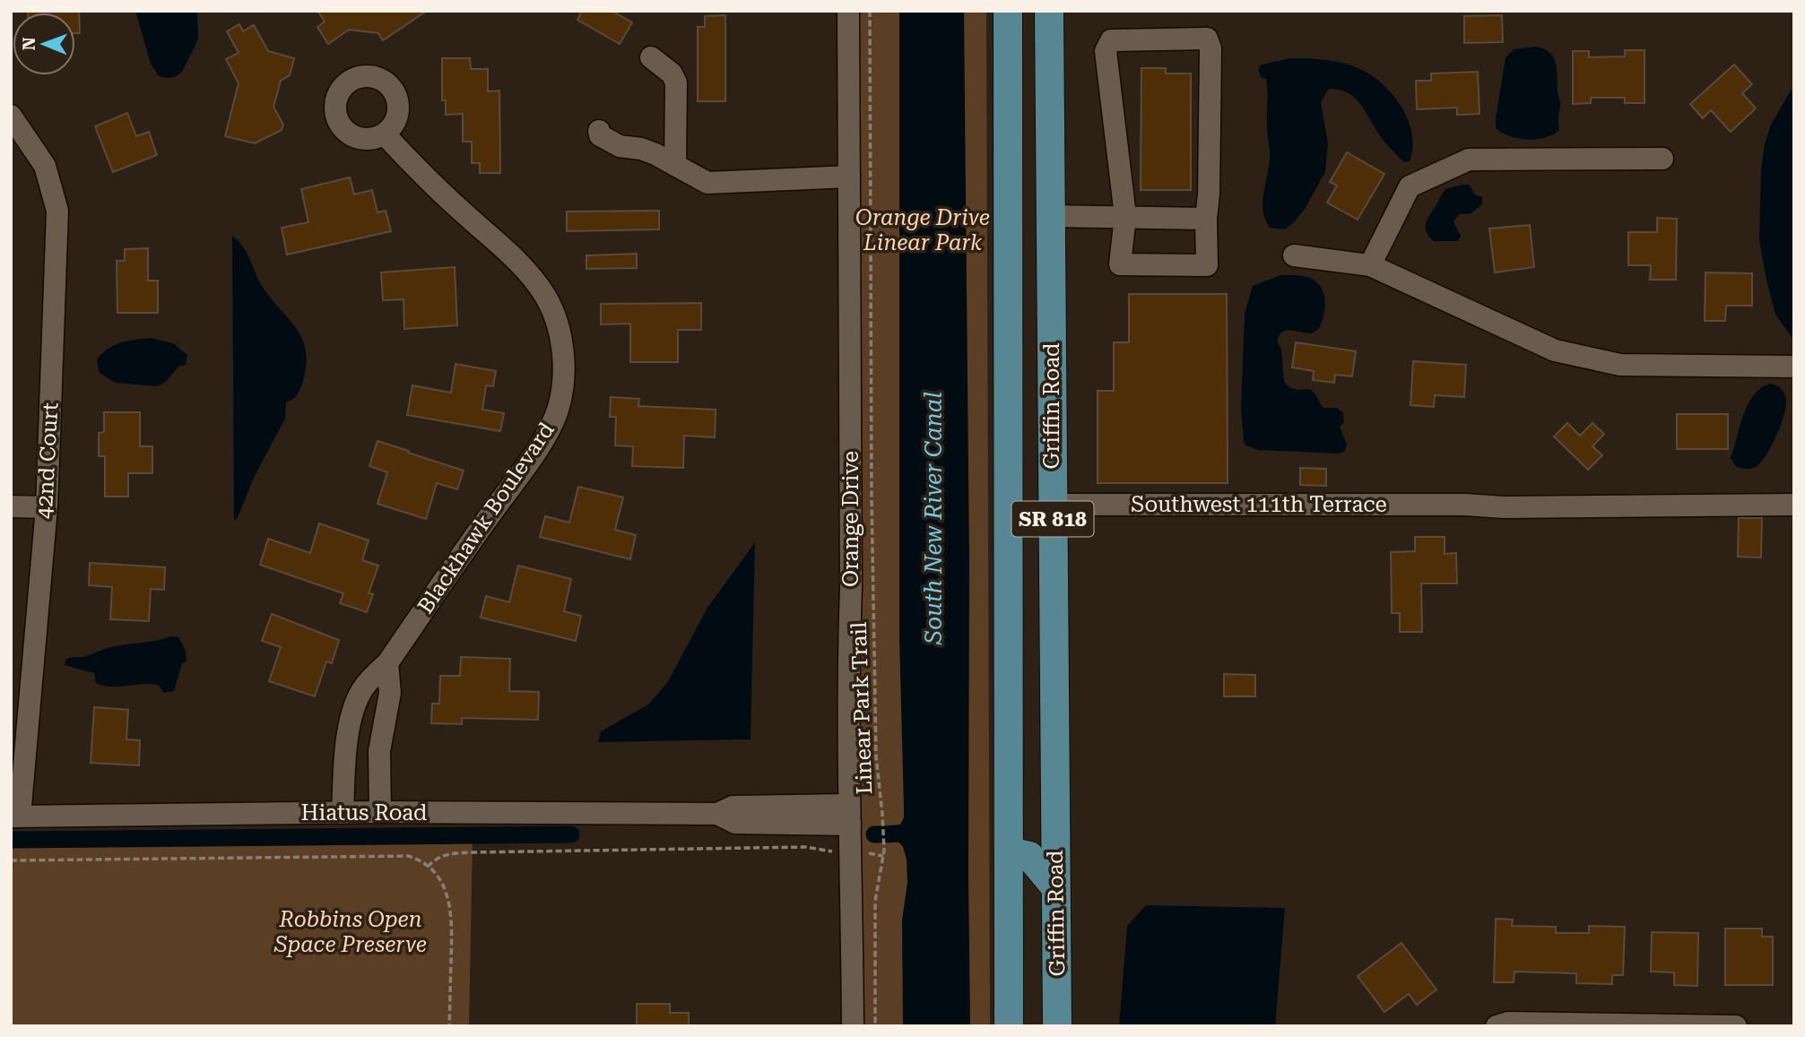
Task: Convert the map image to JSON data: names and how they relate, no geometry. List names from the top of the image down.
{
  "streets": {
    "main road": ["Griffin Road", "SR 818"],
    "street": [
      "42nd Court",
      "Southwest 111th Terrace",
      "Blackhawk Boulevard",
      "Orange Drive",
      "Hiatus Road"
    ],
    "path": ["Linear Park Trail"]
  },
  "crossings": [
    ["Griffin Road", "Southwest 111th Terrace"],
    ["42nd Court", "Hiatus Road"],
    ["Blackhawk Boulevard", "Hiatus Road"],
    ["Orange Drive", "Hiatus Road"]
  ],
  "water": ["South New River Canal"],
  "parks": ["Orange Drive Linear Park", "Robbins Open Space Preserve"],
  "north": "left"
}
